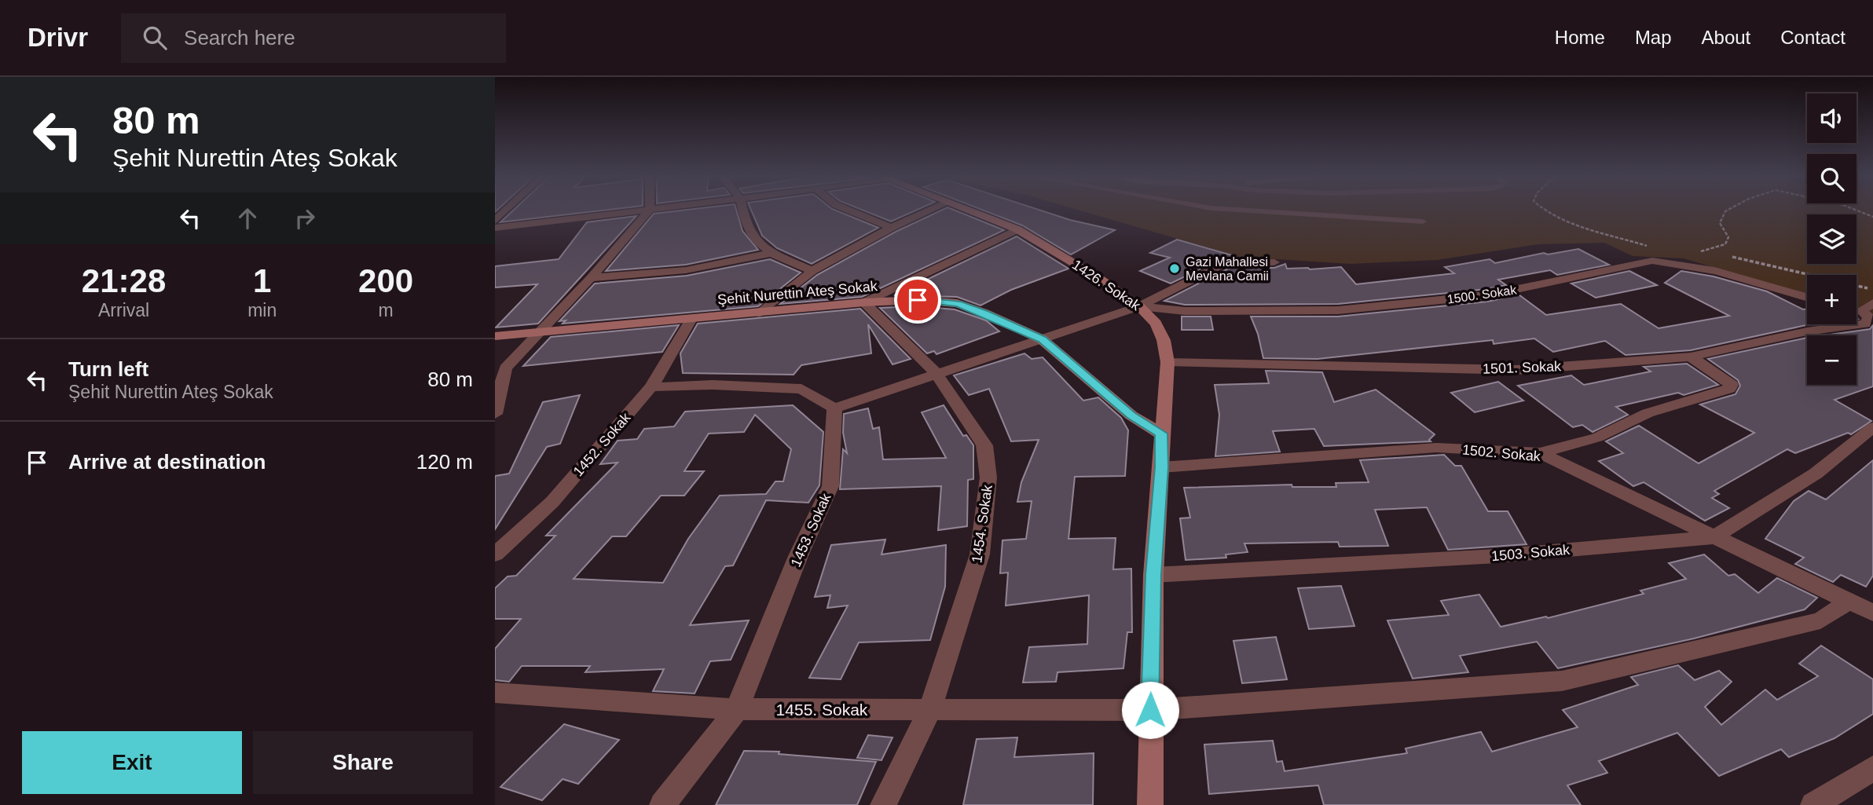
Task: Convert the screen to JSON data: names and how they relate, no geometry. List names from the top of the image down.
{
  "streets": {
    "main road": ["1426. Sokak", "Şehit Nurettin Ateş Sokak"],
    "street": [
      "1500. Sokak",
      "1501. Sokak",
      "1452. Sokak",
      "1502. Sokak",
      "1454. Sokak",
      "1453. Sokak",
      "1503. Sokak",
      "1455. Sokak"
    ]
  },
  "crossings": [
    ["1426. Sokak", "Şehit Nurettin Ateş Sokak"],
    ["1426. Sokak", "1500. Sokak"],
    ["1426. Sokak", "1501. Sokak"],
    ["1426. Sokak", "1502. Sokak"],
    ["1426. Sokak", "1503. Sokak"],
    ["1426. Sokak", "1455. Sokak"],
    ["Şehit Nurettin Ateş Sokak", "1452. Sokak"],
    ["Şehit Nurettin Ateş Sokak", "1454. Sokak"],
    ["1502. Sokak", "1503. Sokak"],
    ["1502. Sokak", "1455. Sokak"],
    ["1454. Sokak", "1455. Sokak"],
    ["1453. Sokak", "1455. Sokak"]
  ],
  "places": ["Gazi Mahallesi Mevlana Camii"],
  "page": {
    "header": "Drivr",
    "search": "Search here",
    "nav": [
      "Home",
      "Map",
      "About",
      "Contact"
    ],
    "turn": ["80 m", "Şehit Nurettin Ateş Sokak"],
    "map_buttons": ["+", "−"],
    "eta": [
      "21:28",
      "Arrival",
      "1",
      "min",
      "200",
      "m"
    ],
    "list": [
      {
        "name": "Turn left",
        "note": "Şehit Nurettin Ateş Sokak",
        "value": "80 m"
      },
      {
        "name": "Arrive at destination",
        "value": "120 m"
      }
    ],
    "buttons": ["Exit", "Share"]
  }
}
